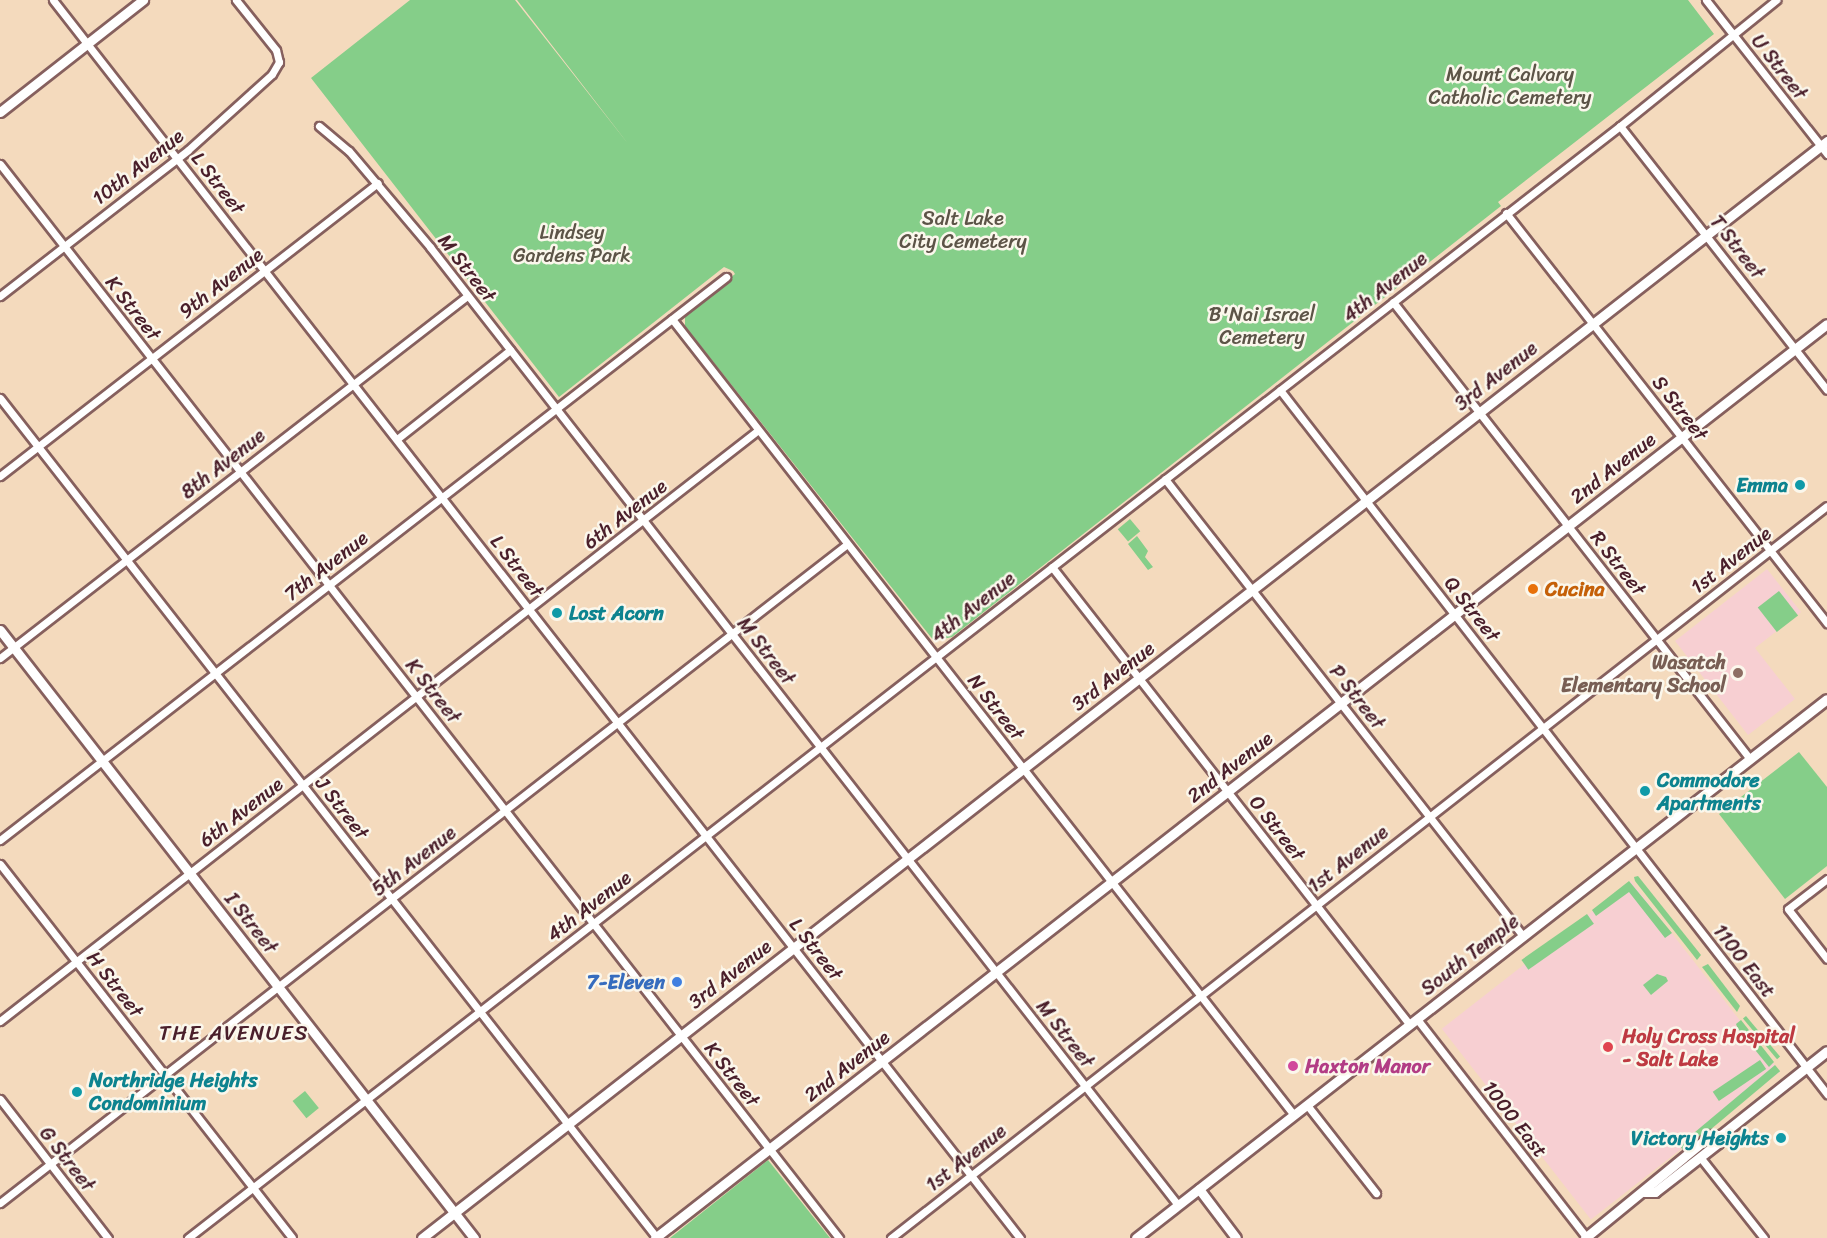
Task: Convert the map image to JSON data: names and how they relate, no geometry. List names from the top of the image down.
{
  "streets": {
    "street": [
      "U Street",
      "10th Avenue",
      "L Street",
      "T Street",
      "M Street",
      "9th Avenue",
      "4th Avenue",
      "K Street",
      "3rd Avenue",
      "S Street",
      "8th Avenue",
      "2nd Avenue",
      "6th Avenue",
      "1st Avenue",
      "R Street",
      "7th Avenue",
      "Q Street",
      "P Street",
      "N Street",
      "J Street",
      "O Street",
      "5th Avenue",
      "I Street",
      "South Temple",
      "1100 East",
      "H Street",
      "1000 East",
      "G Street"
    ]
  },
  "crossings": [
    ["U Street", "4th Avenue"],
    ["U Street", "3rd Avenue"],
    ["10th Avenue", "L Street"],
    ["10th Avenue", "K Street"],
    ["L Street", "9th Avenue"],
    ["L Street", "4th Avenue"],
    ["L Street", "3rd Avenue"],
    ["L Street", "8th Avenue"],
    ["L Street", "2nd Avenue"],
    ["L Street", "6th Avenue"],
    ["L Street", "1st Avenue"],
    ["L Street", "7th Avenue"],
    ["L Street", "5th Avenue"],
    ["T Street", "4th Avenue"],
    ["T Street", "3rd Avenue"],
    ["T Street", "2nd Avenue"],
    ["M Street", "9th Avenue"],
    ["M Street", "4th Avenue"],
    ["M Street", "3rd Avenue"],
    ["M Street", "8th Avenue"],
    ["M Street", "2nd Avenue"],
    ["M Street", "6th Avenue"],
    ["M Street", "1st Avenue"],
    ["M Street", "7th Avenue"],
    ["M Street", "5th Avenue"],
    ["M Street", "South Temple"],
    ["9th Avenue", "K Street"],
    ["9th Avenue", "J Street"],
    ["4th Avenue", "K Street"],
    ["4th Avenue", "S Street"],
    ["4th Avenue", "R Street"],
    ["4th Avenue", "Q Street"],
    ["4th Avenue", "P Street"],
    ["4th Avenue", "N Street"],
    ["4th Avenue", "J Street"],
    ["4th Avenue", "O Street"],
    ["4th Avenue", "I Street"],
    ["4th Avenue", "H Street"],
    ["K Street", "3rd Avenue"],
    ["K Street", "8th Avenue"],
    ["K Street", "2nd Avenue"],
    ["K Street", "6th Avenue"],
    ["K Street", "7th Avenue"],
    ["K Street", "5th Avenue"],
    ["3rd Avenue", "S Street"],
    ["3rd Avenue", "R Street"],
    ["3rd Avenue", "Q Street"],
    ["3rd Avenue", "P Street"],
    ["3rd Avenue", "N Street"],
    ["3rd Avenue", "J Street"],
    ["3rd Avenue", "O Street"],
    ["3rd Avenue", "I Street"],
    ["S Street", "2nd Avenue"],
    ["S Street", "1st Avenue"],
    ["8th Avenue", "J Street"],
    ["8th Avenue", "I Street"],
    ["2nd Avenue", "R Street"],
    ["2nd Avenue", "Q Street"],
    ["2nd Avenue", "P Street"],
    ["2nd Avenue", "N Street"],
    ["2nd Avenue", "J Street"],
    ["2nd Avenue", "O Street"],
    ["6th Avenue", "N Street"],
    ["6th Avenue", "J Street"],
    ["6th Avenue", "I Street"],
    ["6th Avenue", "H Street"],
    ["1st Avenue", "R Street"],
    ["1st Avenue", "Q Street"],
    ["1st Avenue", "P Street"],
    ["1st Avenue", "N Street"],
    ["1st Avenue", "O Street"],
    ["R Street", "South Temple"],
    ["7th Avenue", "N Street"],
    ["7th Avenue", "J Street"],
    ["7th Avenue", "I Street"],
    ["Q Street", "South Temple"],
    ["Q Street", "1100 East"],
    ["P Street", "South Temple"],
    ["N Street", "5th Avenue"],
    ["N Street", "South Temple"],
    ["J Street", "5th Avenue"],
    ["O Street", "South Temple"],
    ["O Street", "1000 East"],
    ["5th Avenue", "I Street"],
    ["5th Avenue", "H Street"],
    ["5th Avenue", "G Street"],
    ["South Temple", "1100 East"],
    ["South Temple", "1000 East"]
  ],
  "districts": ["THE AVENUES"],
  "parks": [
    "Mount Calvary Catholic Cemetery",
    "Salt Lake City Cemetery",
    "Lindsey Gardens Park",
    "B'Nai Israel Cemetery"
  ],
  "places": [
    "Emma",
    "Cucina",
    "Lost Acorn",
    "Wasatch Elementary School",
    "Commodore Apartments",
    "7-Eleven",
    "Holy Cross Hospital - Salt Lake",
    "Haxton Manor",
    "Northridge Heights Condominium",
    "Victory Heights"
  ]
}
